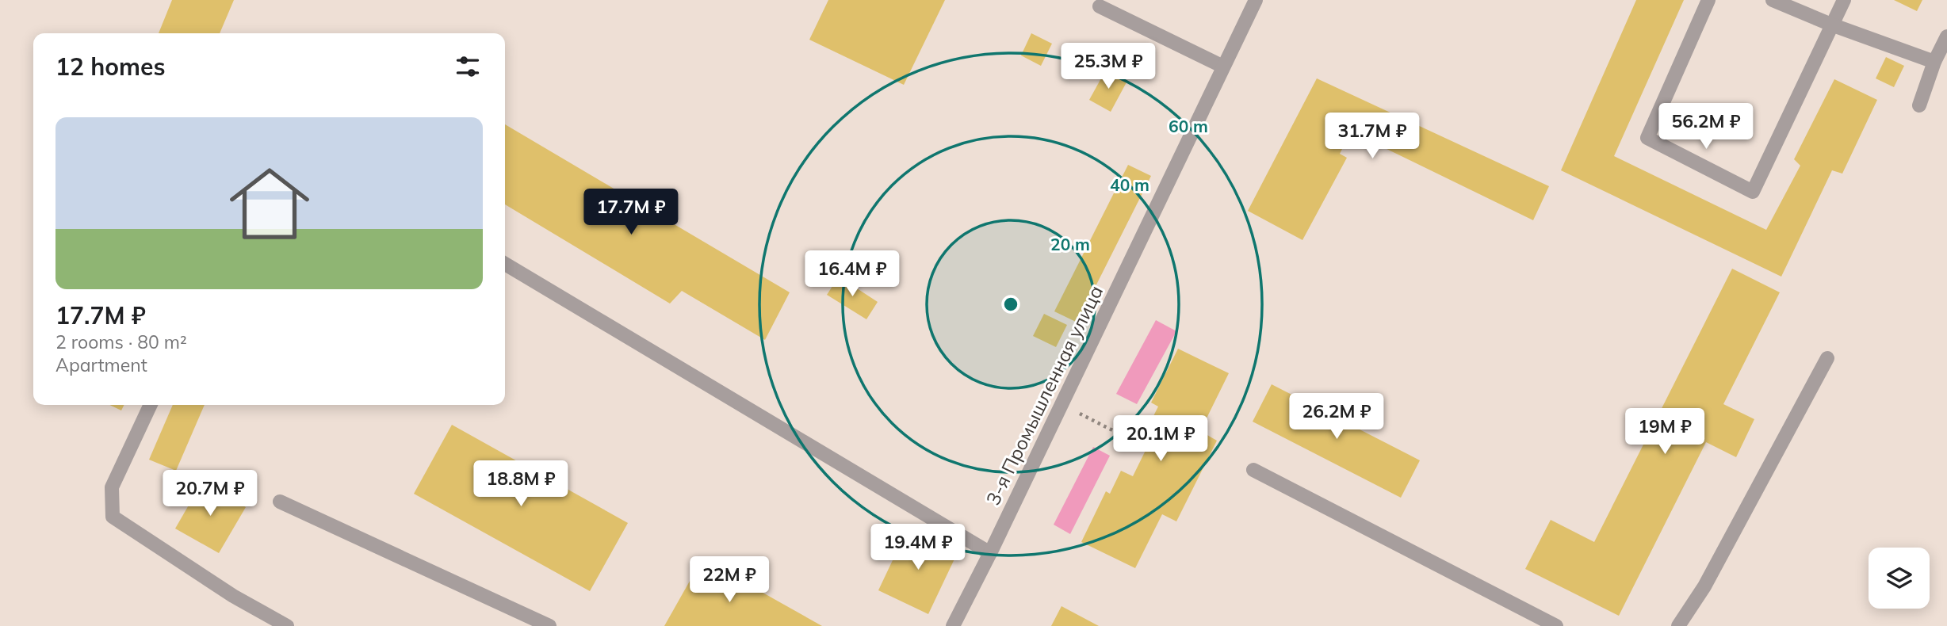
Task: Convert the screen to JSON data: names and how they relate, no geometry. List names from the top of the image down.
{
  "streets": {
    "street": ["3-я Промышленная улица"]
  },
  "page": {
    "heading": "12 homes",
    "price": [
      "25.3M ₽",
      "56.2M ₽",
      "31.7M ₽",
      "17.7M ₽",
      "16.4M ₽",
      "26.2M ₽",
      "19M ₽",
      "20.1M ₽",
      "18.8M ₽",
      "20.7M ₽",
      "19.4M ₽",
      "22M ₽"
    ],
    "list": [
      {
        "name": "17.7M ₽",
        "note": "2 rooms · 80 m² · Apartment"
      }
    ]
  },
  "rings": ["60 m", "40 m", "20 m"]
}
